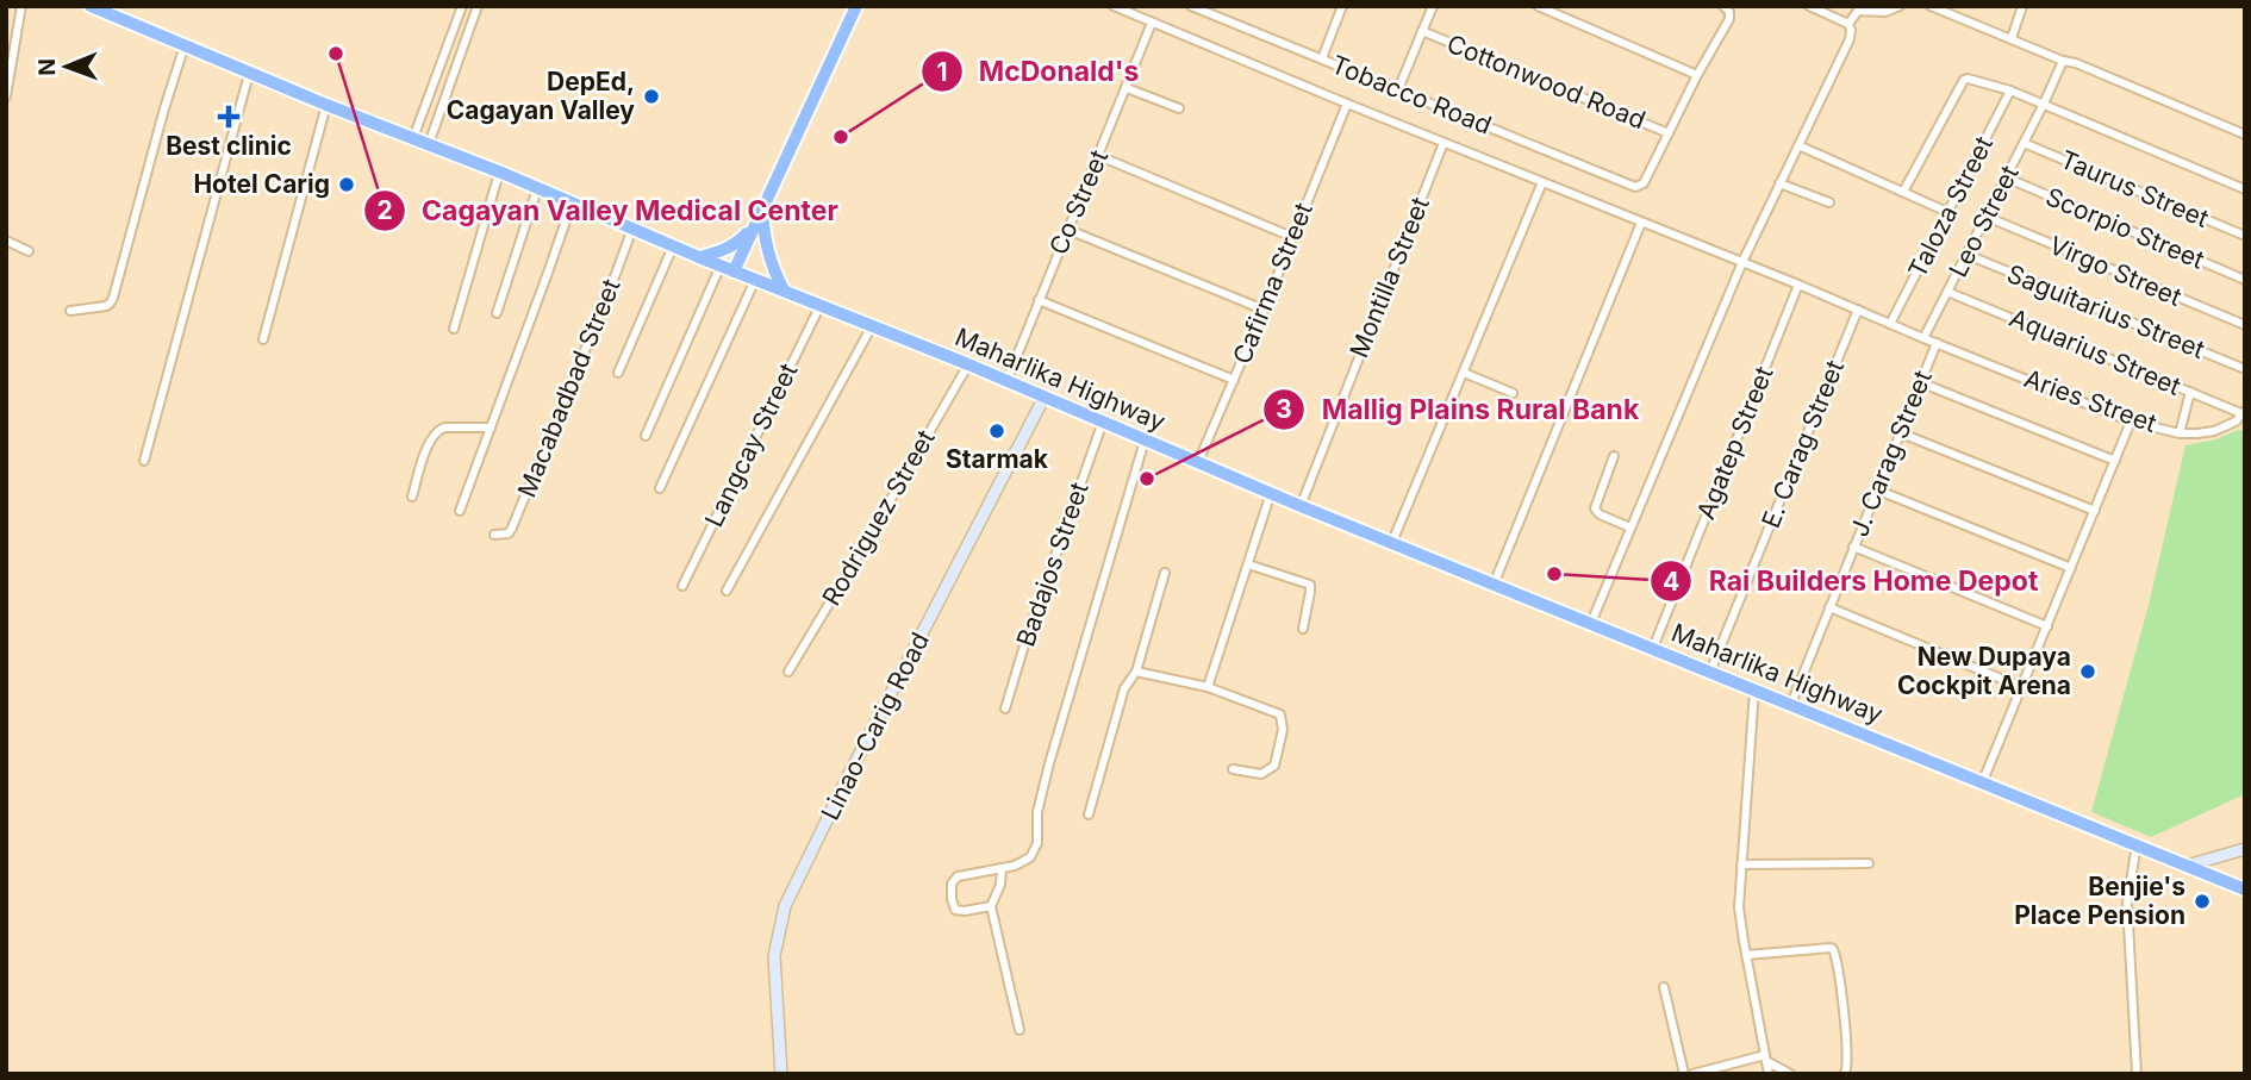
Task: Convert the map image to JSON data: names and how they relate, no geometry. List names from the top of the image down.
{
  "streets": {
    "highway": ["Maharlika Highway"],
    "main road": ["Linao-Carig Road"],
    "street": [
      "Cottonwood Road",
      "Tobacco Road",
      "Taurus Street",
      "Co Street",
      "Taloza Street",
      "Leo Street",
      "Scorpio Street",
      "Virgo Street",
      "Montilla Street",
      "Cafirma Street",
      "Saguitarius Street",
      "Aquarius Street",
      "Macabadbad Street",
      "Aries Street",
      "Agatep Street",
      "E. Carag Street",
      "Langcay Street",
      "J. Carag Street",
      "Rodriguez Street",
      "Badajos Street"
    ]
  },
  "crossings": [
    ["Cottonwood Road", "Tobacco Road"],
    ["Taurus Street", "Leo Street"],
    ["Co Street", "Maharlika Highway"],
    ["Co Street", "Aries Street"],
    ["Taloza Street", "Aries Street"],
    ["Leo Street", "Scorpio Street"],
    ["Leo Street", "Virgo Street"],
    ["Leo Street", "Saguitarius Street"],
    ["Leo Street", "Aquarius Street"],
    ["Leo Street", "Aries Street"],
    ["Montilla Street", "Maharlika Highway"],
    ["Montilla Street", "Aries Street"],
    ["Cafirma Street", "Maharlika Highway"],
    ["Cafirma Street", "Aries Street"],
    ["Aquarius Street", "Aries Street"],
    ["Maharlika Highway", "Macabadbad Street"],
    ["Maharlika Highway", "Agatep Street"],
    ["Maharlika Highway", "E. Carag Street"],
    ["Maharlika Highway", "Langcay Street"],
    ["Maharlika Highway", "J. Carag Street"],
    ["Maharlika Highway", "Rodriguez Street"],
    ["Maharlika Highway", "Badajos Street"],
    ["Maharlika Highway", "Linao-Carig Road"],
    ["Aries Street", "Agatep Street"],
    ["Aries Street", "E. Carag Street"],
    ["Aries Street", "J. Carag Street"]
  ],
  "places": {
    "other": [
      "Cagayan Valley Medical Center",
      "DepEd, Cagayan Valley",
      "McDonald's",
      "Hotel Carig",
      "Starmak",
      "Mallig Plains Rural Bank",
      "Rai Builders Home Depot",
      "New Dupaya Cockpit Arena",
      "Benjie's Place Pension"
    ],
    "health": ["Best clinic"]
  },
  "north": "left"
}
